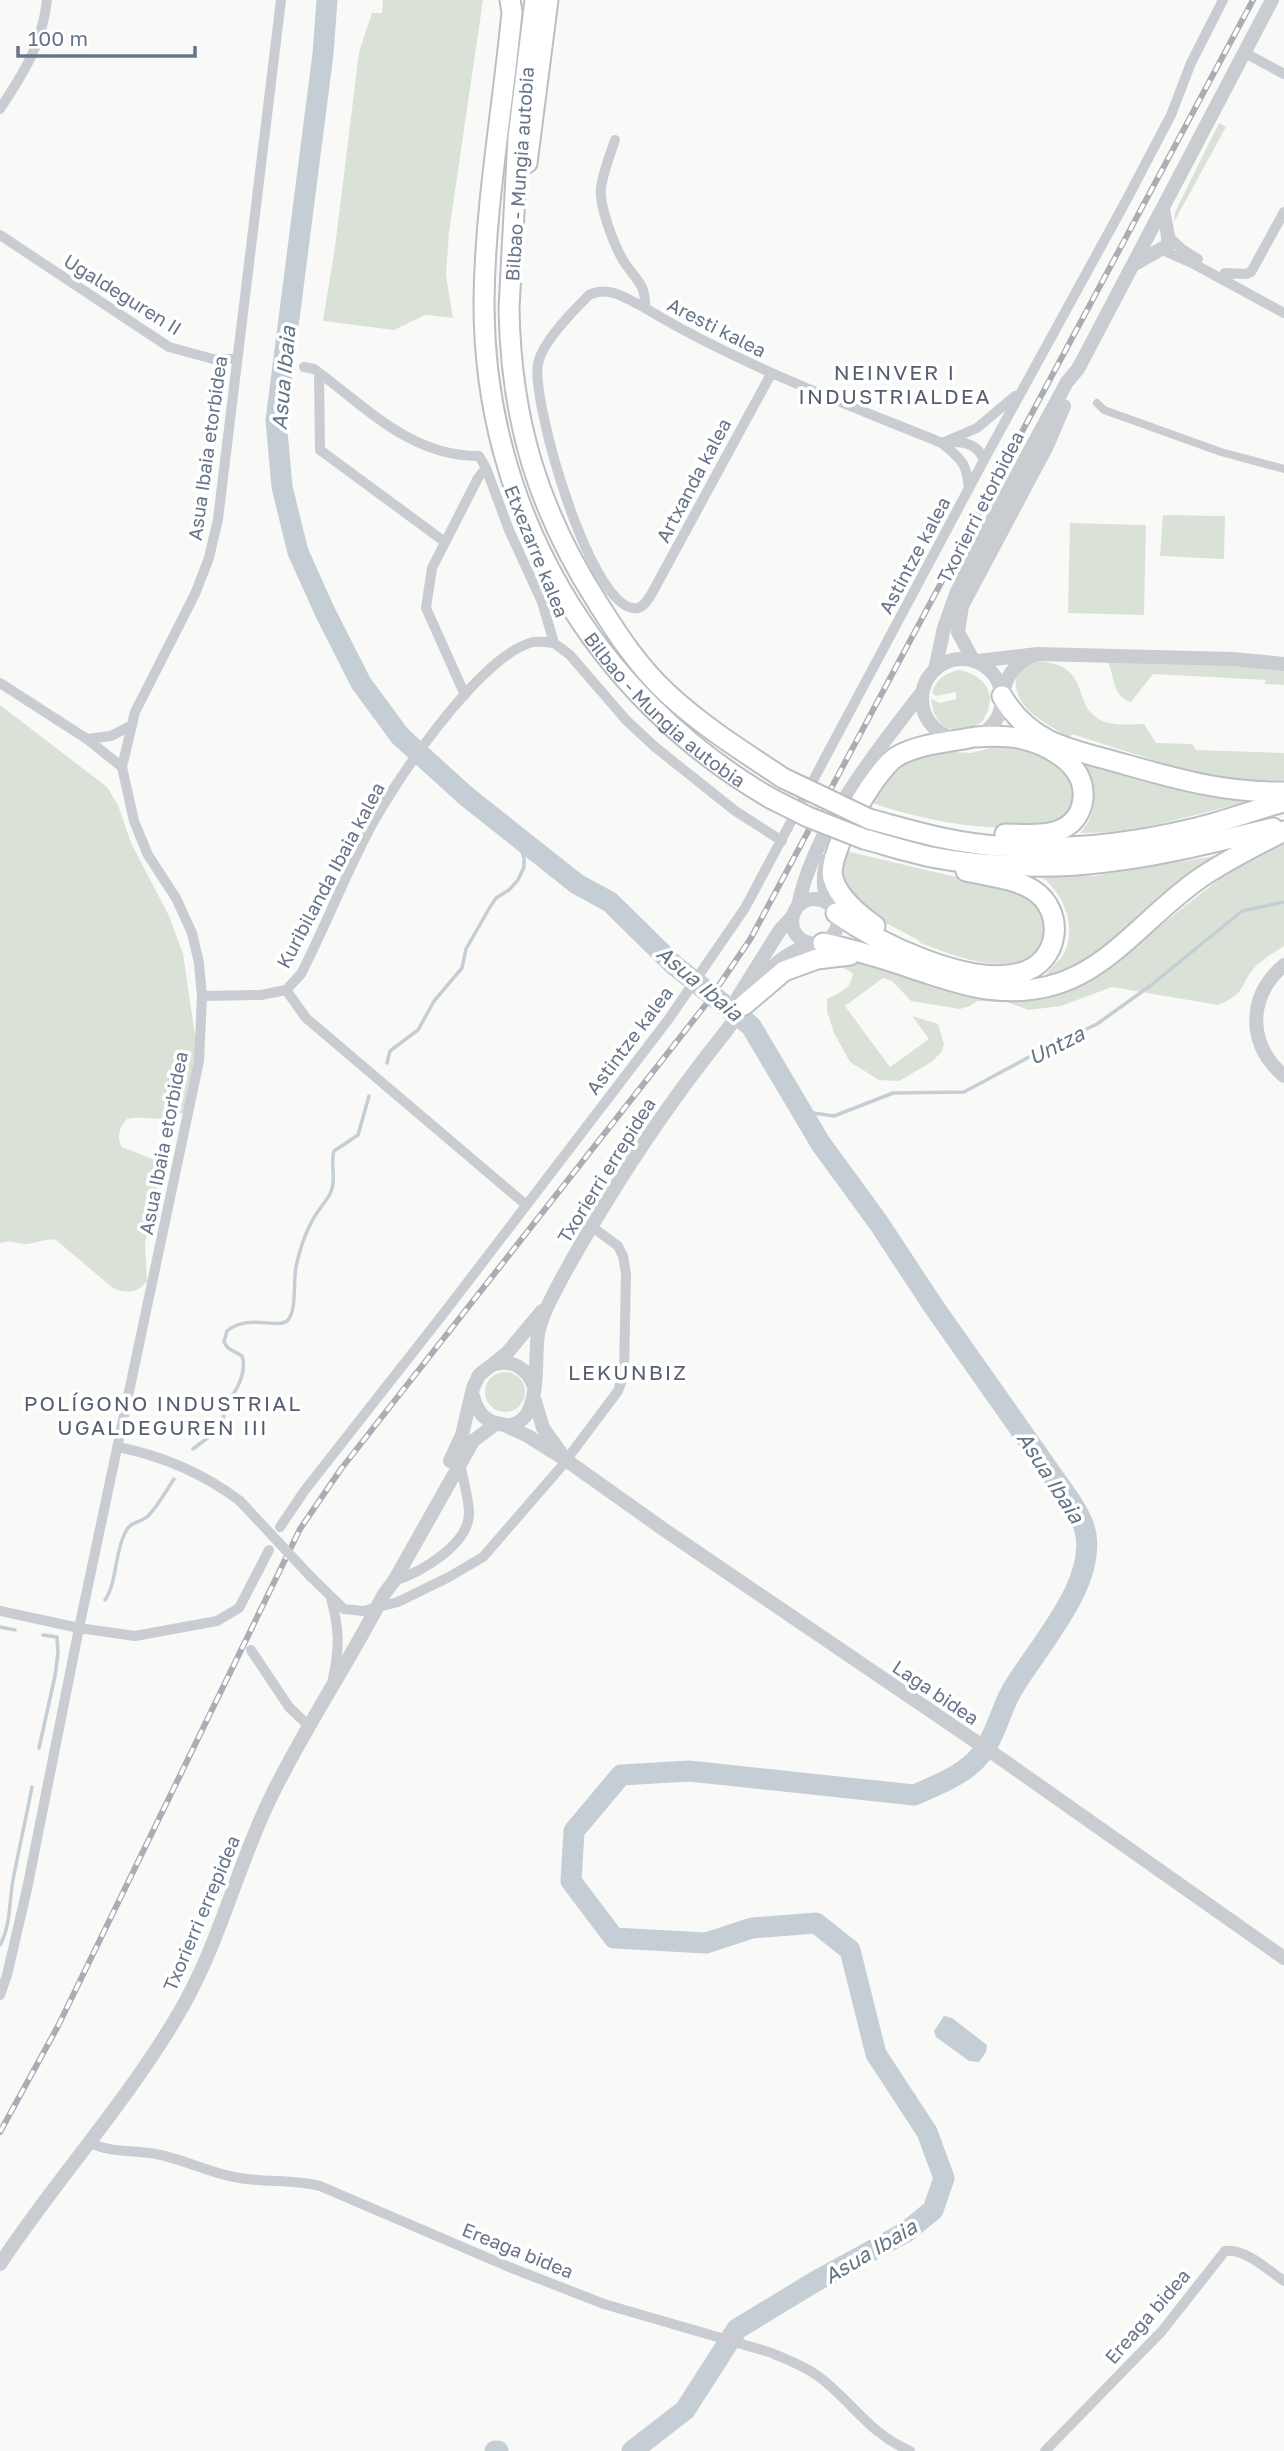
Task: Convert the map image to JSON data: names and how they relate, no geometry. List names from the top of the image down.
{
  "streets": {
    "highway": ["Bilbao - Mungia autobia"],
    "street": [
      "Ugaldeguren II",
      "Aresti kalea",
      "Asua Ibaia etorbidea",
      "Artxanda kalea",
      "Txorierri etorbidea",
      "Etxezarre kalea",
      "Astintze kalea",
      "Kuribilanda Ibaia kalea",
      "Txorierri errepidea",
      "Laga bidea",
      "Ereaga bidea"
    ]
  },
  "crossings": [
    ["Ugaldeguren II", "Asua Ibaia etorbidea"],
    ["Aresti kalea", "Artxanda kalea"],
    ["Aresti kalea", "Astintze kalea"],
    ["Txorierri etorbidea", "Txorierri errepidea"],
    ["Etxezarre kalea", "Astintze kalea"],
    ["Etxezarre kalea", "Kuribilanda Ibaia kalea"],
    ["Txorierri errepidea", "Laga bidea"],
    ["Txorierri errepidea", "Ereaga bidea"]
  ],
  "districts": ["NEINVER I INDUSTRIALDEA", "LEKUNBIZ", "POLÍGONO INDUSTRIAL UGALDEGUREN III"],
  "water": ["Asua Ibaia", "Untza"],
  "scale_bar": "100 m"
}
